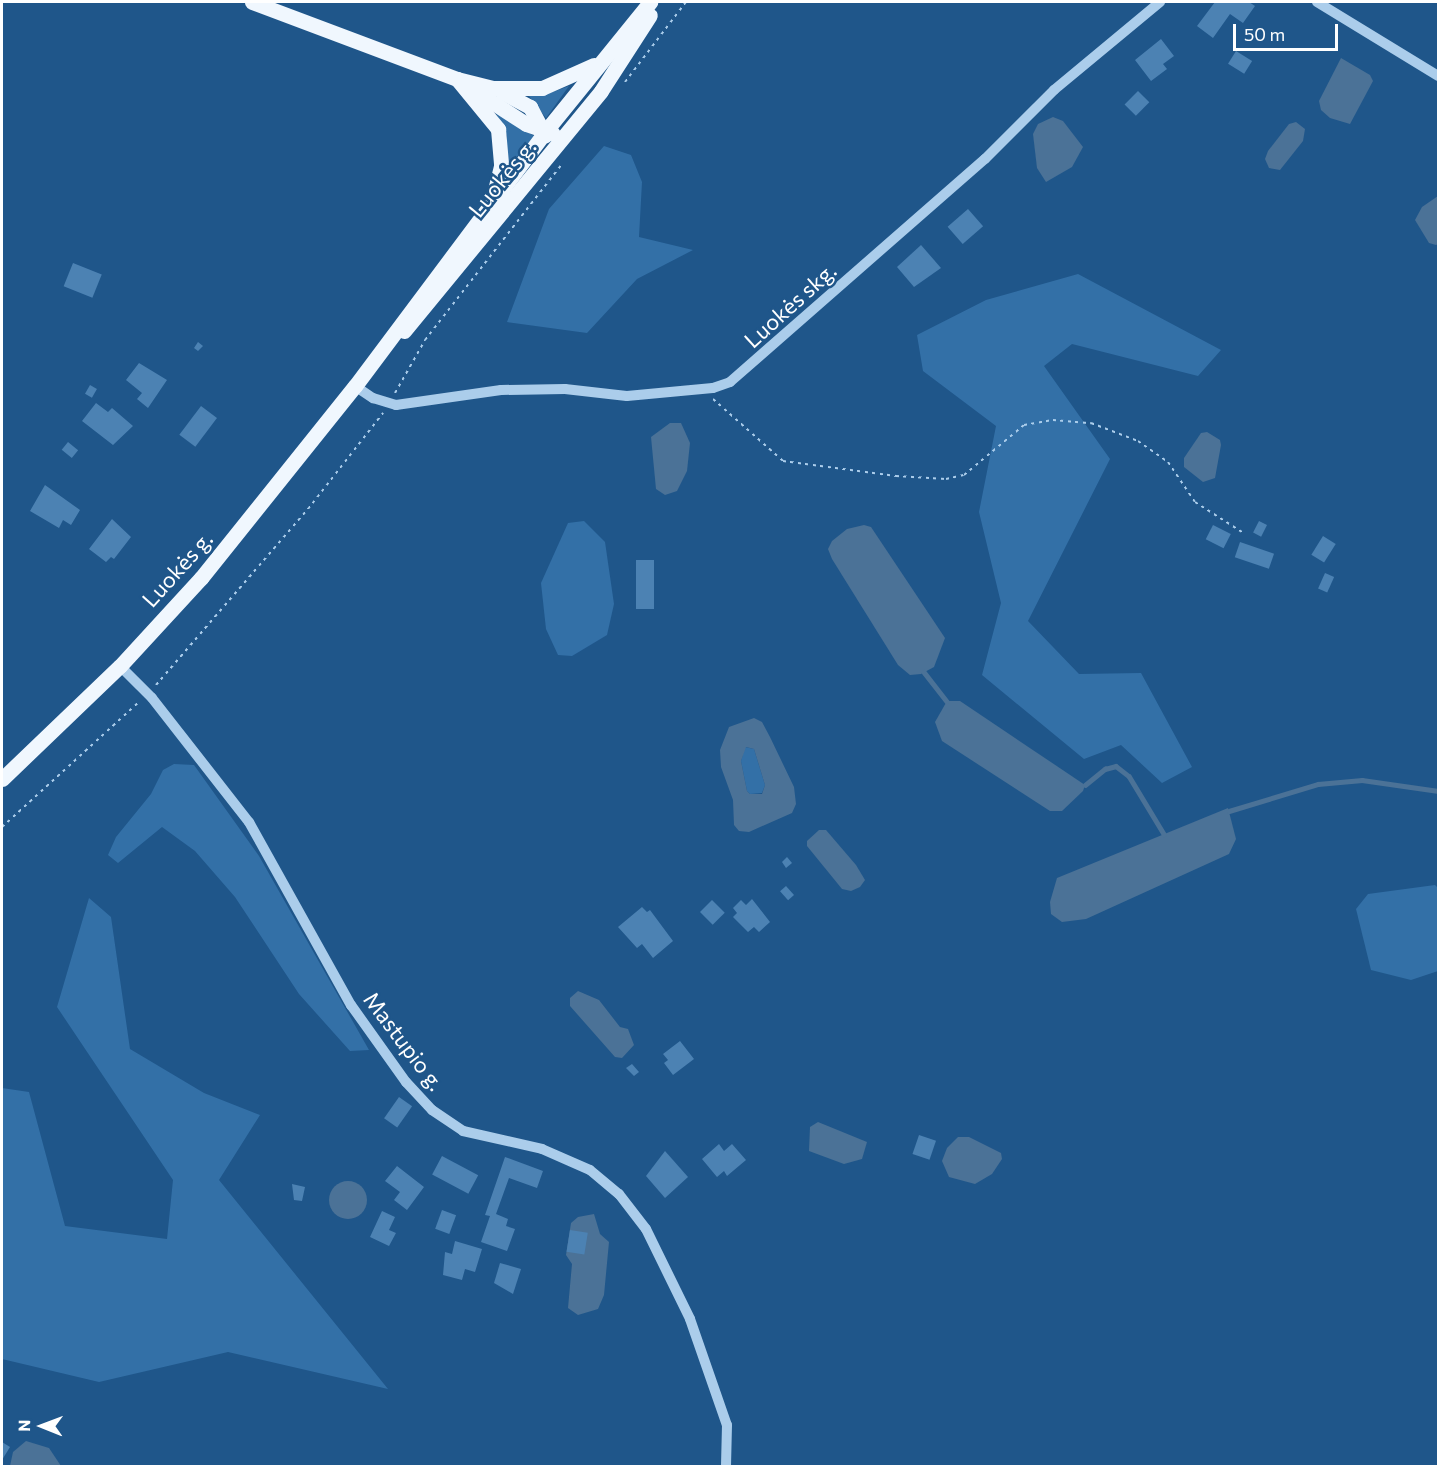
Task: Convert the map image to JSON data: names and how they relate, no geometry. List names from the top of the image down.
{
  "streets": {
    "main road": ["Luokės g."],
    "street": ["Luokės skg.", "Mastupio g."]
  },
  "crossings": [
    ["Luokės g.", "Luokės skg."],
    ["Luokės g.", "Mastupio g."]
  ],
  "scale_bar": "50 m",
  "north": "left"
}
